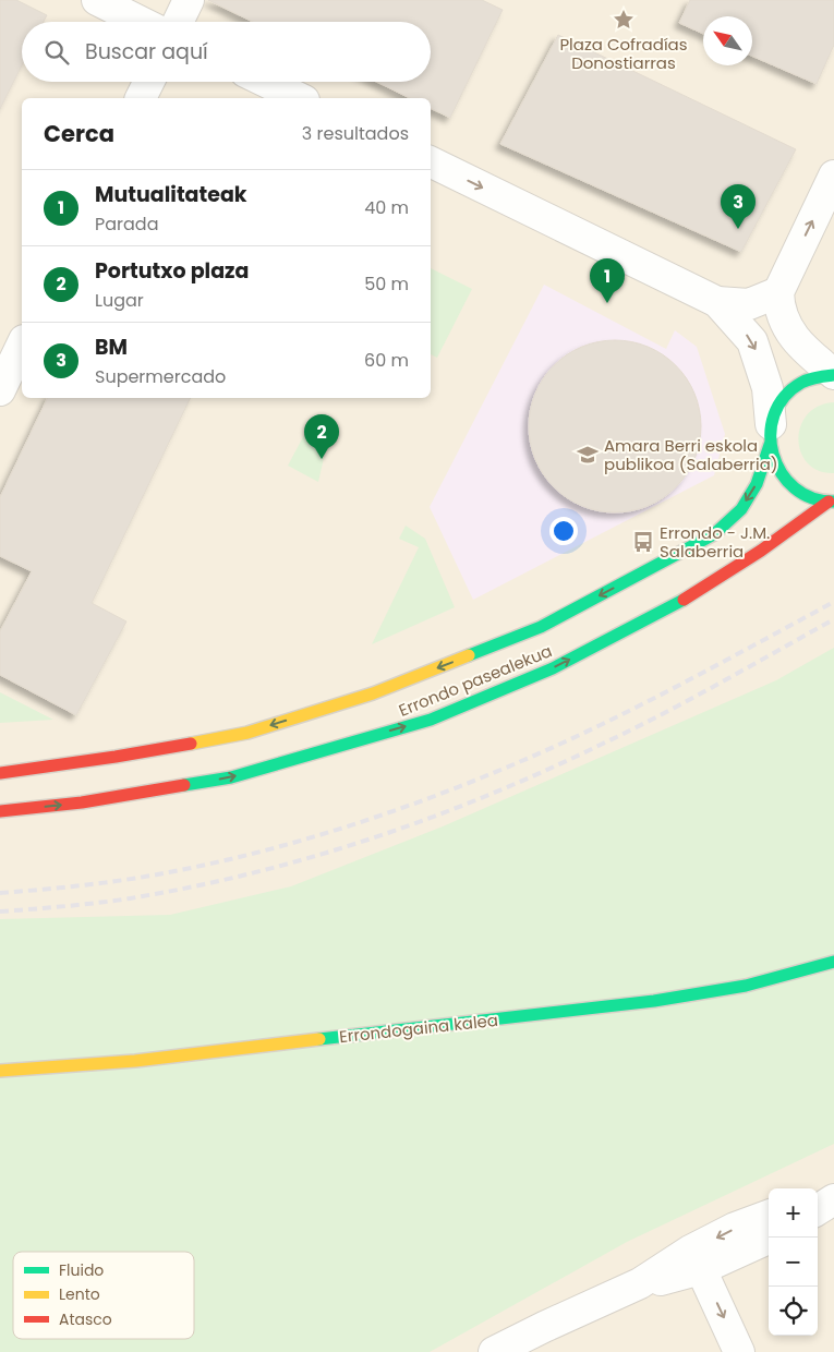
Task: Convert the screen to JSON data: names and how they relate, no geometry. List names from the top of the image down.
{
  "streets": {
    "main road": ["Errondo pasealekua", "Errondogaina kalea"]
  },
  "places": {
    "place": ["Plaza Cofradías Donostiarras"],
    "school or university": ["Amara Berri eskola publikoa (Salaberria)"],
    "bus stop": ["Errondo - J.M. Salaberria"]
  },
  "legend": ["Fluido", "Lento", "Atasco"],
  "north": "top left",
  "page": {
    "search": "Buscar aquí",
    "heading": ["Cerca", "3 resultados"],
    "list": [
      {
        "mark": "1",
        "name": "Mutualitateak",
        "note": "Parada",
        "value": "40 m"
      },
      {
        "mark": "2",
        "name": "Portutxo plaza",
        "note": "Lugar",
        "value": "50 m"
      },
      {
        "mark": "3",
        "name": "BM",
        "note": "Supermercado",
        "value": "60 m"
      }
    ],
    "pins": ["3", "1", "2"],
    "map_buttons": ["+", "−"]
  }
}
